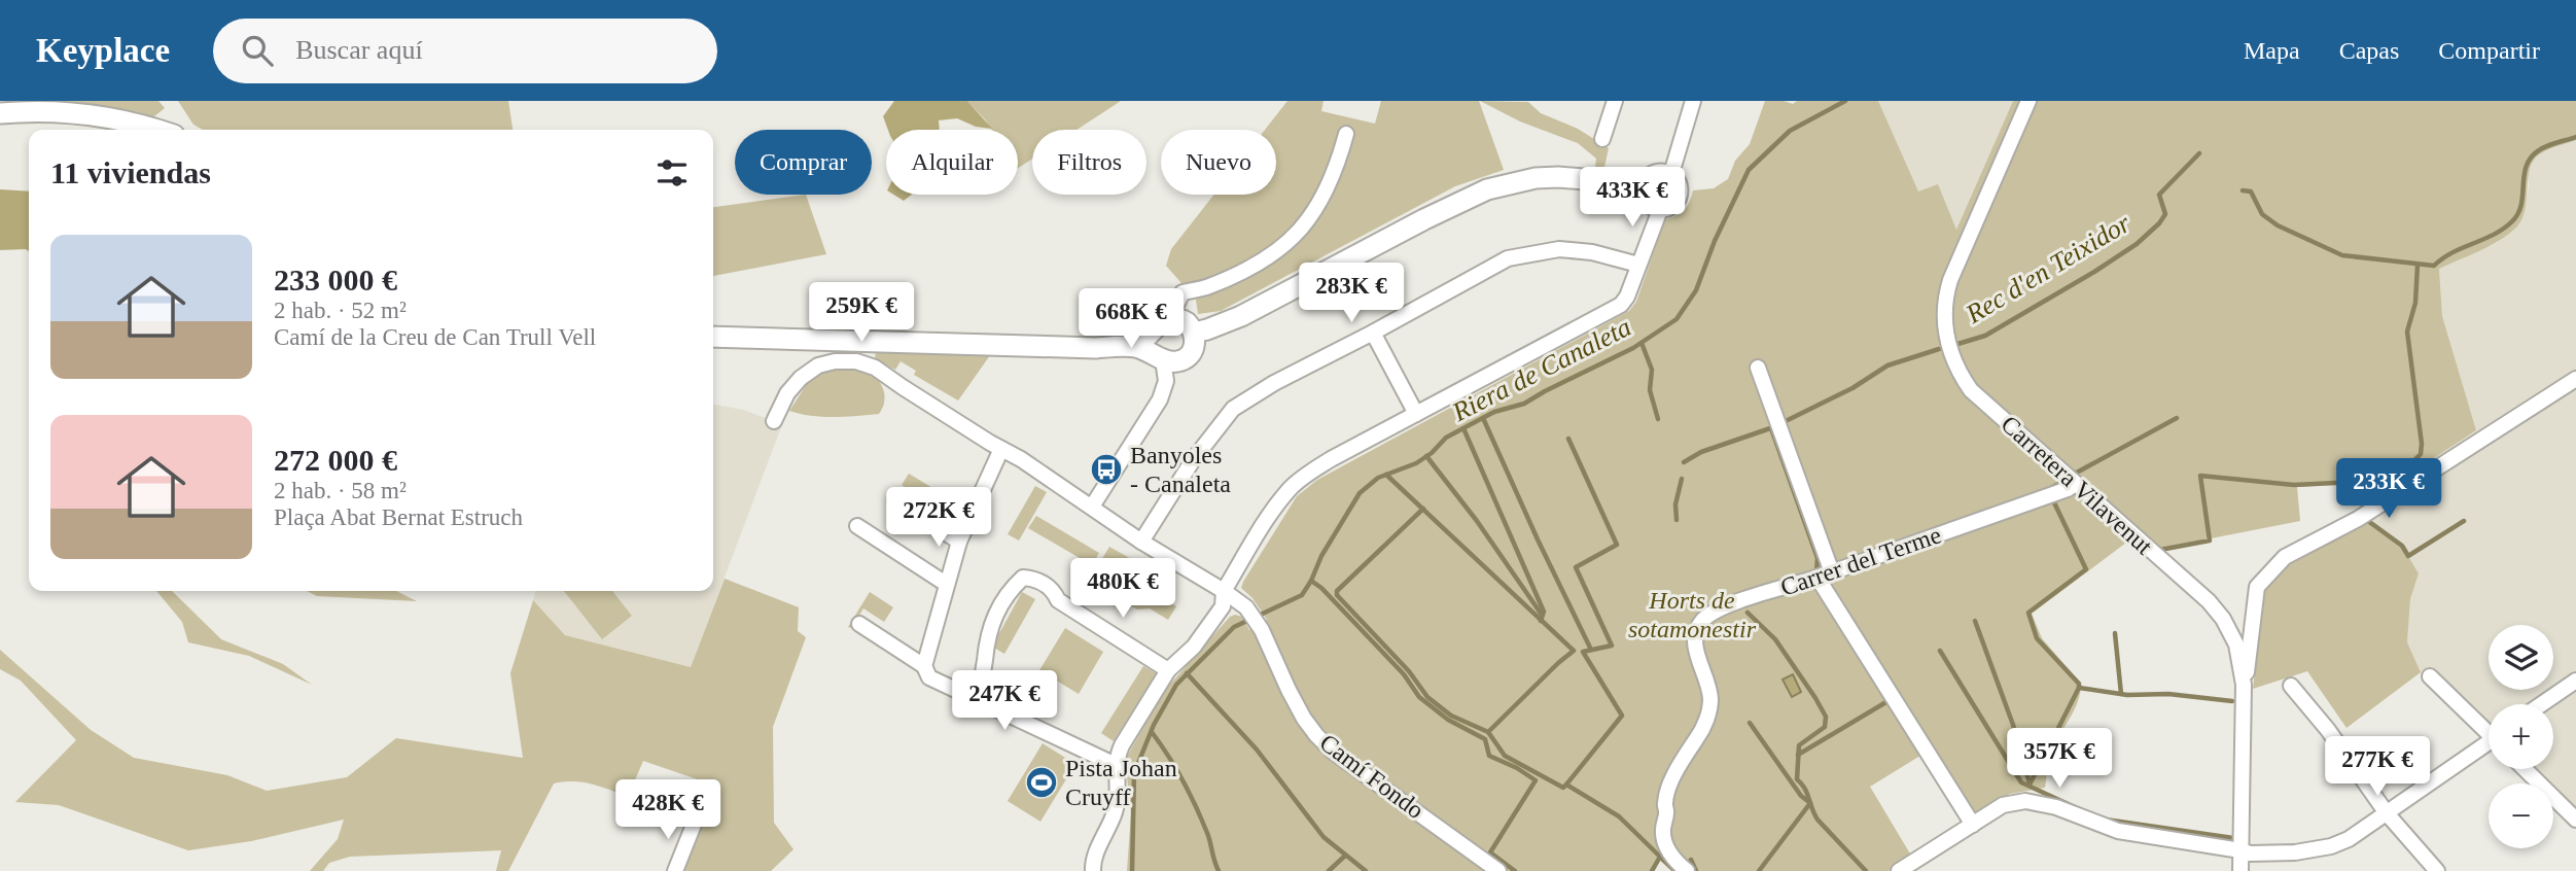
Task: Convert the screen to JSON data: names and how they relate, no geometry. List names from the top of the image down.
{
  "streets": {
    "street": ["Carretera Vilavenut", "Carrer del Terme", "Camí Fondo"]
  },
  "crossings": [
    ["Carretera Vilavenut", "Carrer del Terme"]
  ],
  "water": ["Rec d'en Teixidor", "Riera de Canaleta"],
  "parks": ["Horts de sotamonestir"],
  "places": {
    "bus stop": ["Banyoles - Canaleta"],
    "sports": ["Pista Johan Cruyff"]
  },
  "page": {
    "header": "Keyplace",
    "search": "Buscar aquí",
    "nav": ["Mapa", "Capas", "Compartir"],
    "chip": [
      "Comprar",
      "Alquilar",
      "Filtros",
      "Nuevo"
    ],
    "heading": "11 viviendas",
    "price": [
      "433K €",
      "283K €",
      "259K €",
      "668K €",
      "233K €",
      "272K €",
      "480K €",
      "247K €",
      "357K €",
      "277K €",
      "428K €"
    ],
    "list": [
      {
        "name": "233 000 €",
        "note": "2 hab. · 52 m² · Camí de la Creu de Can Trull Vell"
      },
      {
        "name": "272 000 €",
        "note": "2 hab. · 58 m² · Plaça Abat Bernat Estruch"
      }
    ],
    "map_buttons": ["+", "−"]
  }
}
